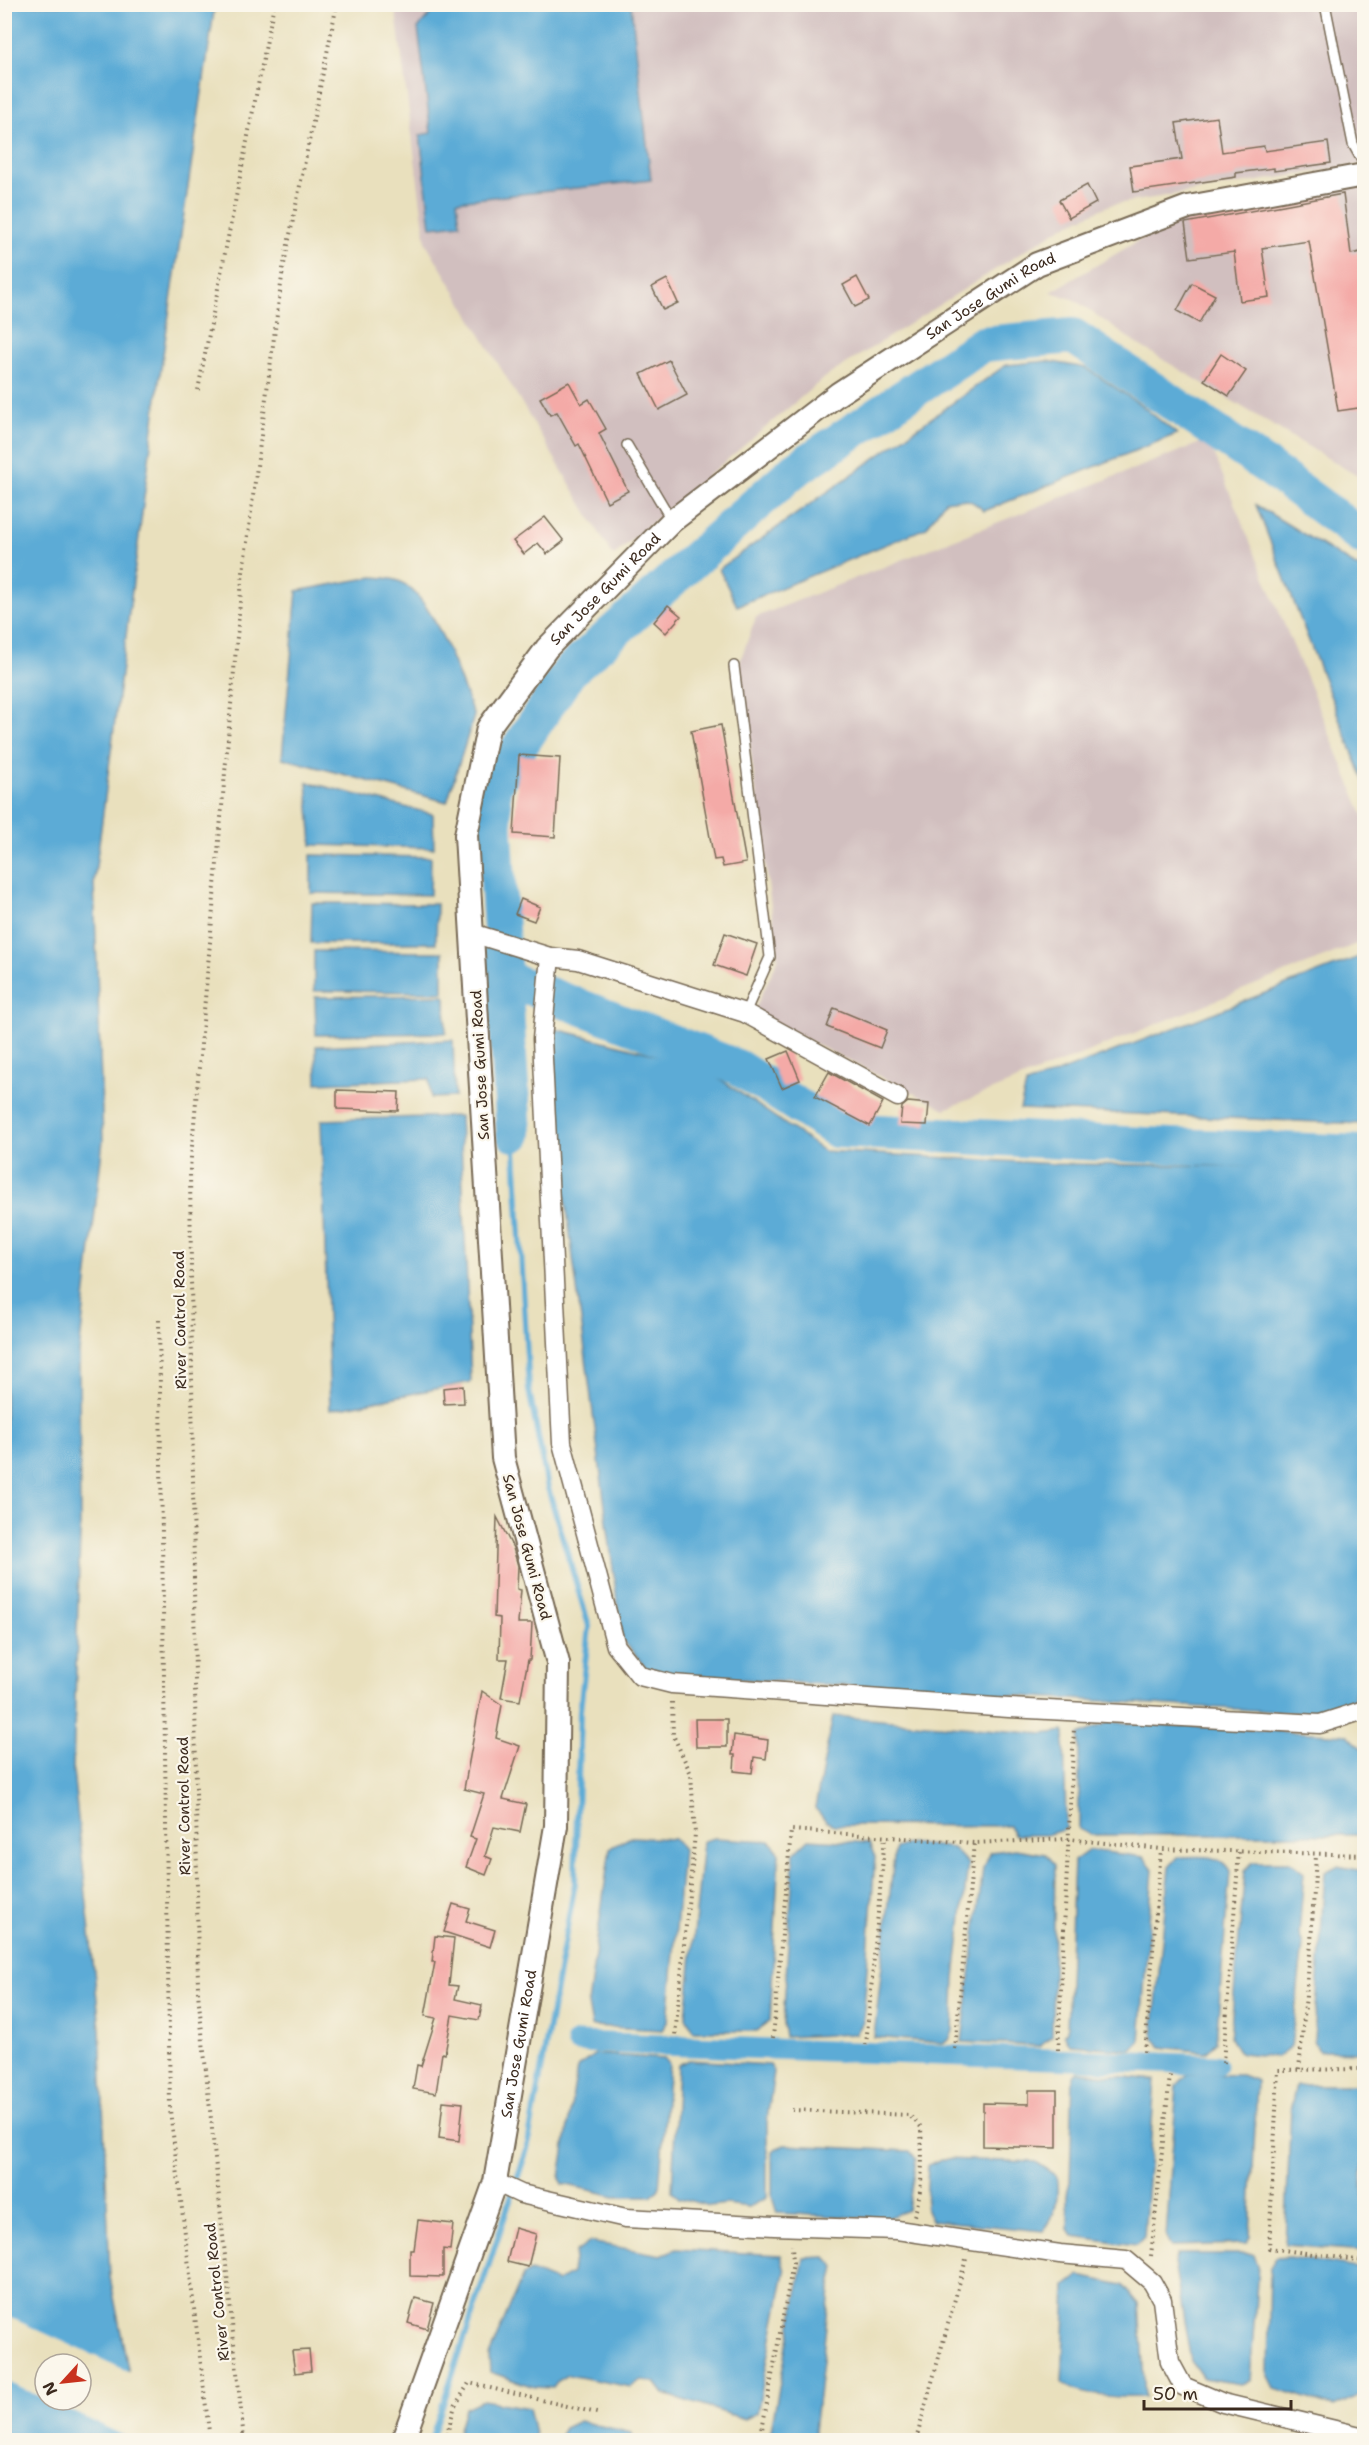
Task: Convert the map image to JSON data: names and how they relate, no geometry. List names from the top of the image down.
{
  "streets": {
    "street": ["San Jose Gumi Road"],
    "path": ["River Control Road"]
  },
  "scale_bar": "50 m",
  "north": "bottom left"
}
